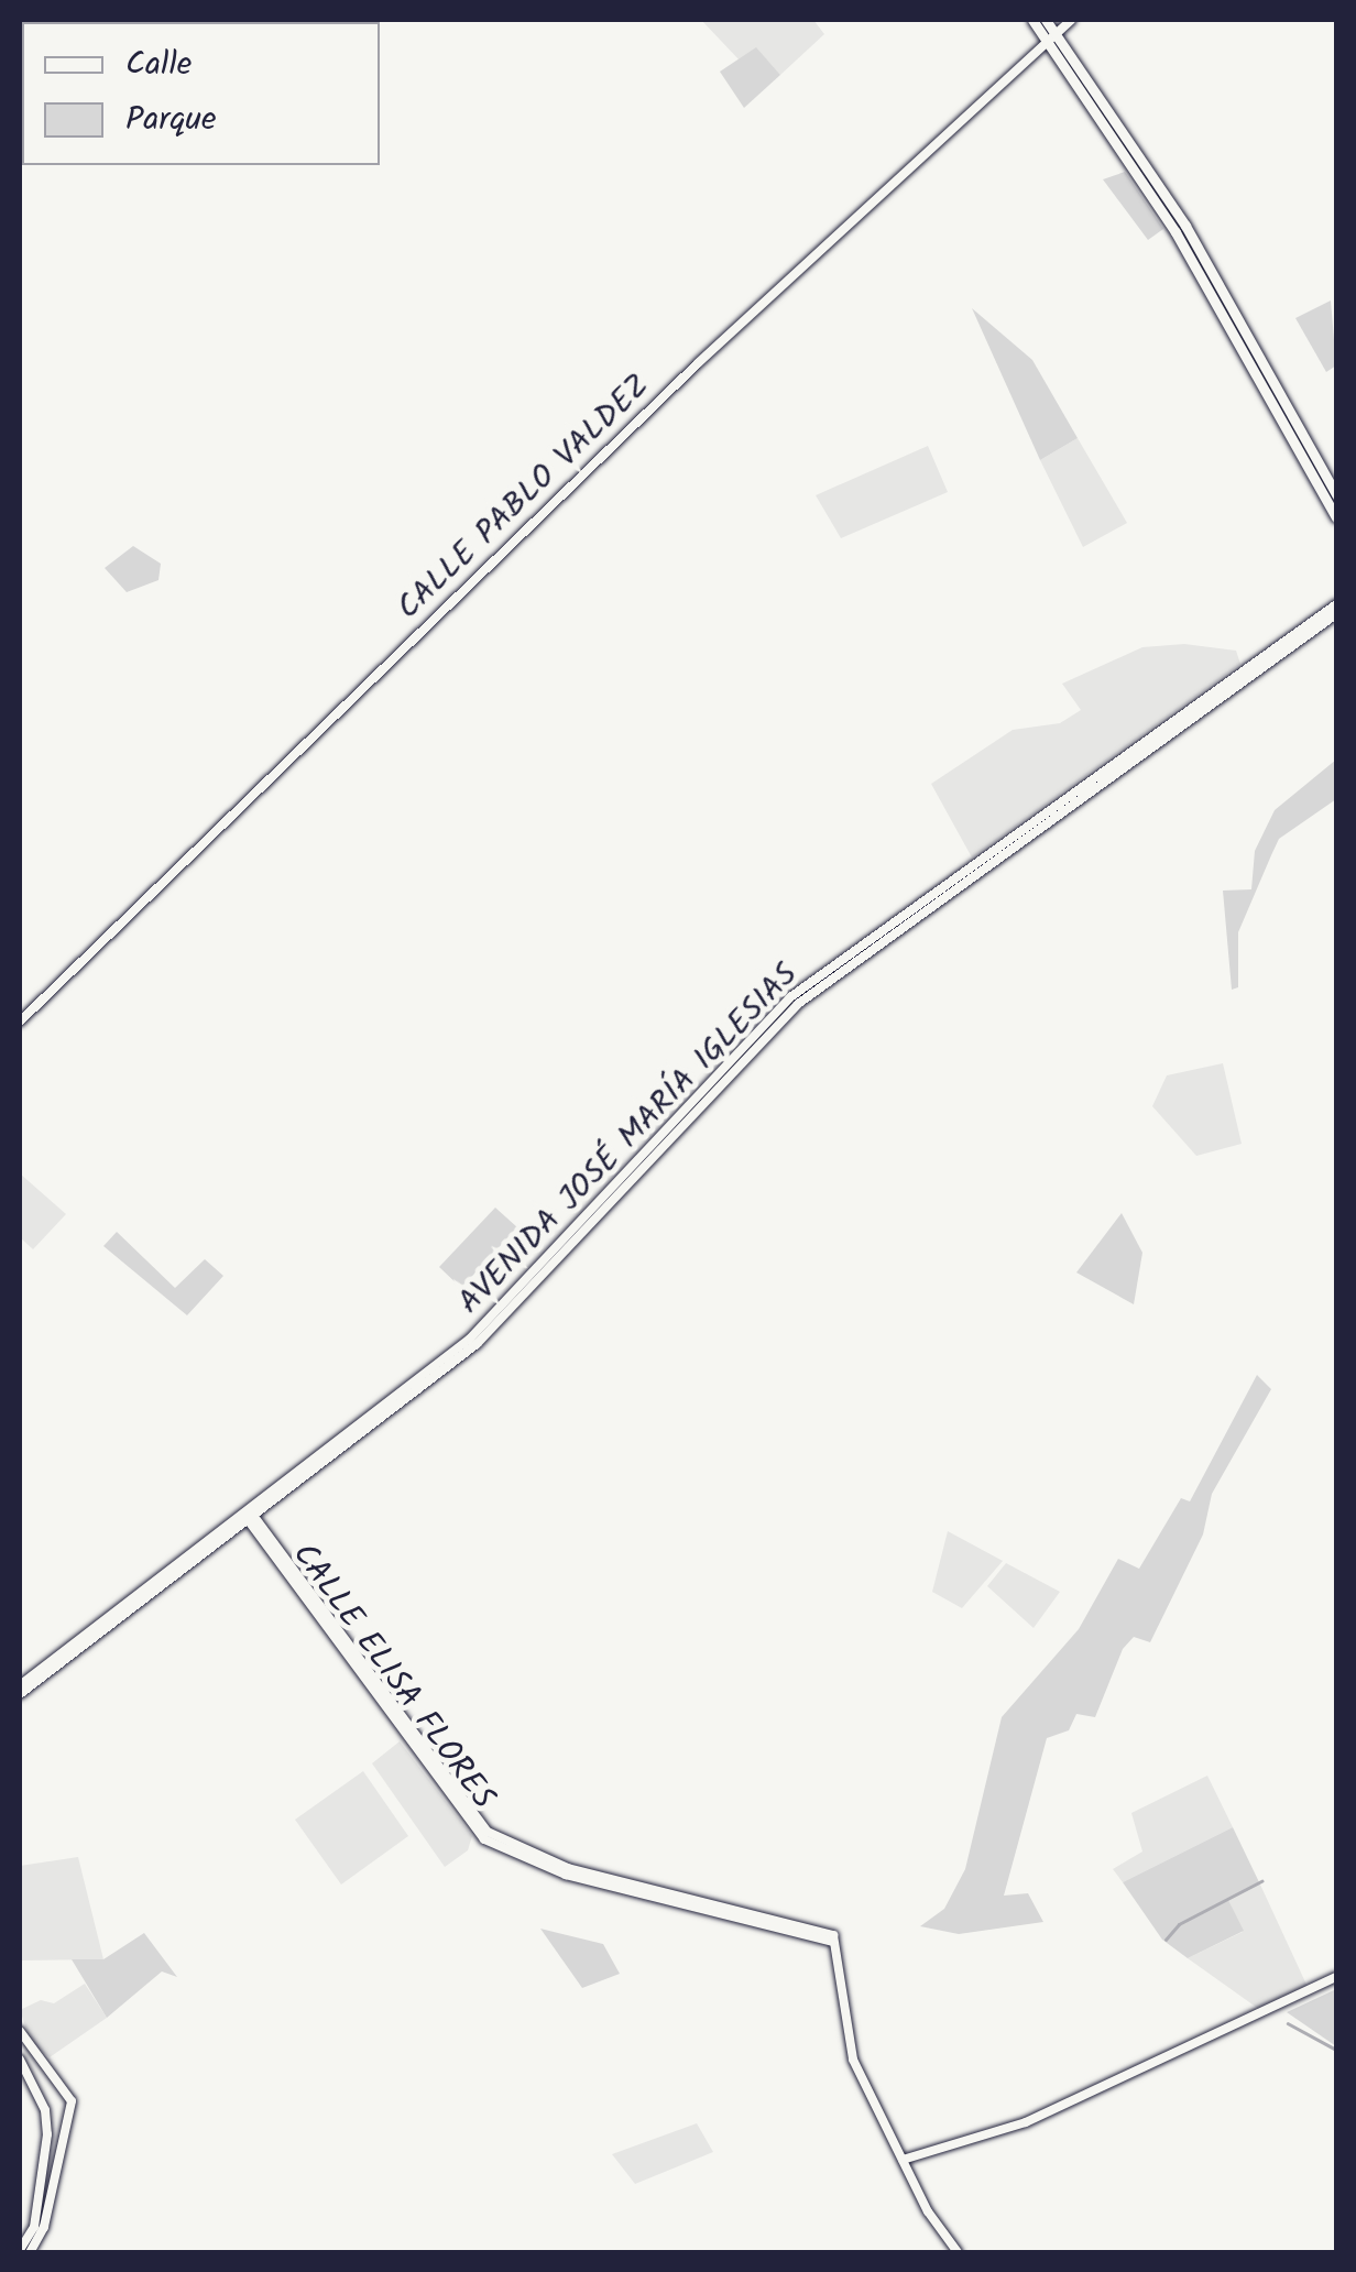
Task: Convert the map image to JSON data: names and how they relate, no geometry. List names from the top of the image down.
{
  "streets": {
    "street": ["CALLE PABLO VALDEZ", "AVENIDA JOSÉ MARÍA IGLESIAS", "CALLE ELISA FLORES"]
  },
  "crossings": [
    ["AVENIDA JOSÉ MARÍA IGLESIAS", "CALLE ELISA FLORES"]
  ],
  "legend": ["Calle", "Parque"]
}
